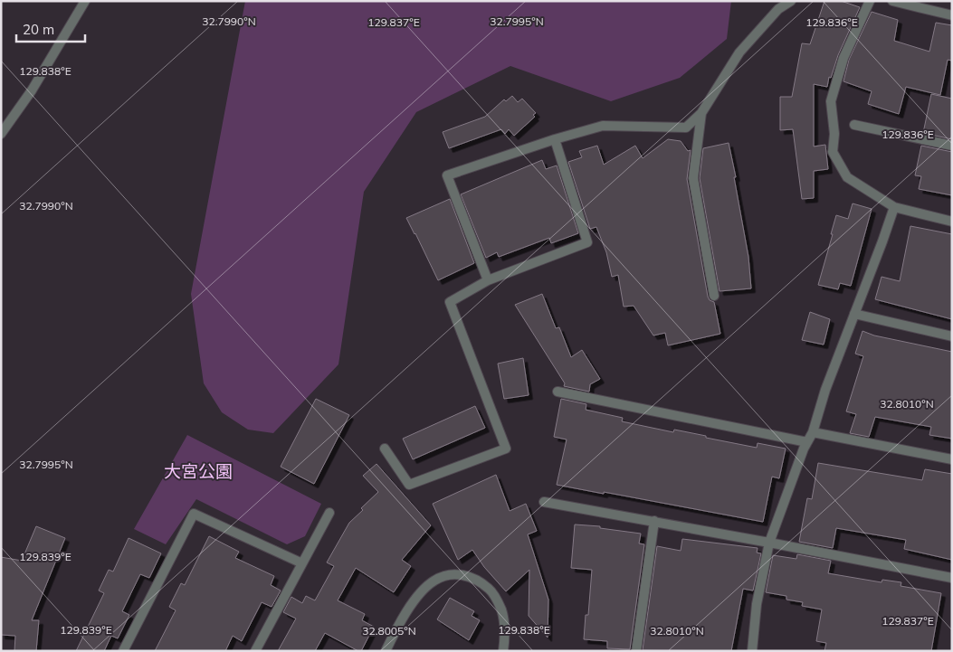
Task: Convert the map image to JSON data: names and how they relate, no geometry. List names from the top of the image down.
{
  "parks": ["大宮公園"],
  "scale_bar": "20 m",
  "coordinates": [
    "32.7990°N",
    "32.7995°N",
    "129.837°E",
    "129.836°E",
    "129.838°E",
    "32.8010°N",
    "129.839°E",
    "32.8005°N"
  ]
}
